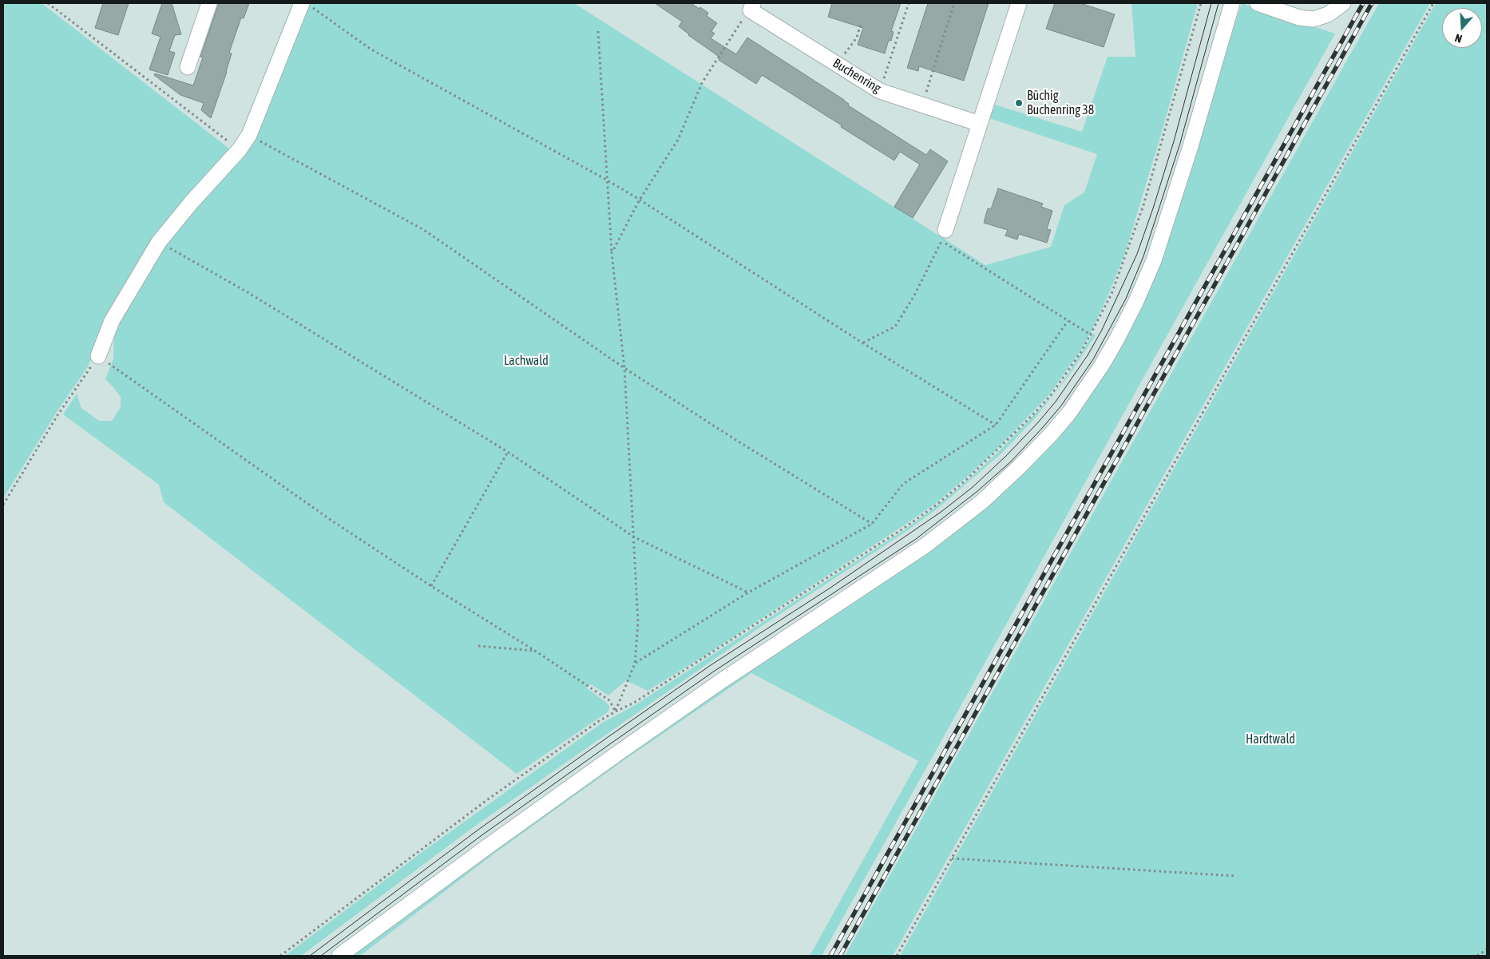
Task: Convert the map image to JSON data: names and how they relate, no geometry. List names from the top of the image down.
{
  "streets": {
    "street": ["Buchenring"]
  },
  "parks": ["Lachwald", "Hardtwald"],
  "places": ["Büchig Buchenring 38"],
  "north": "bottom"
}
